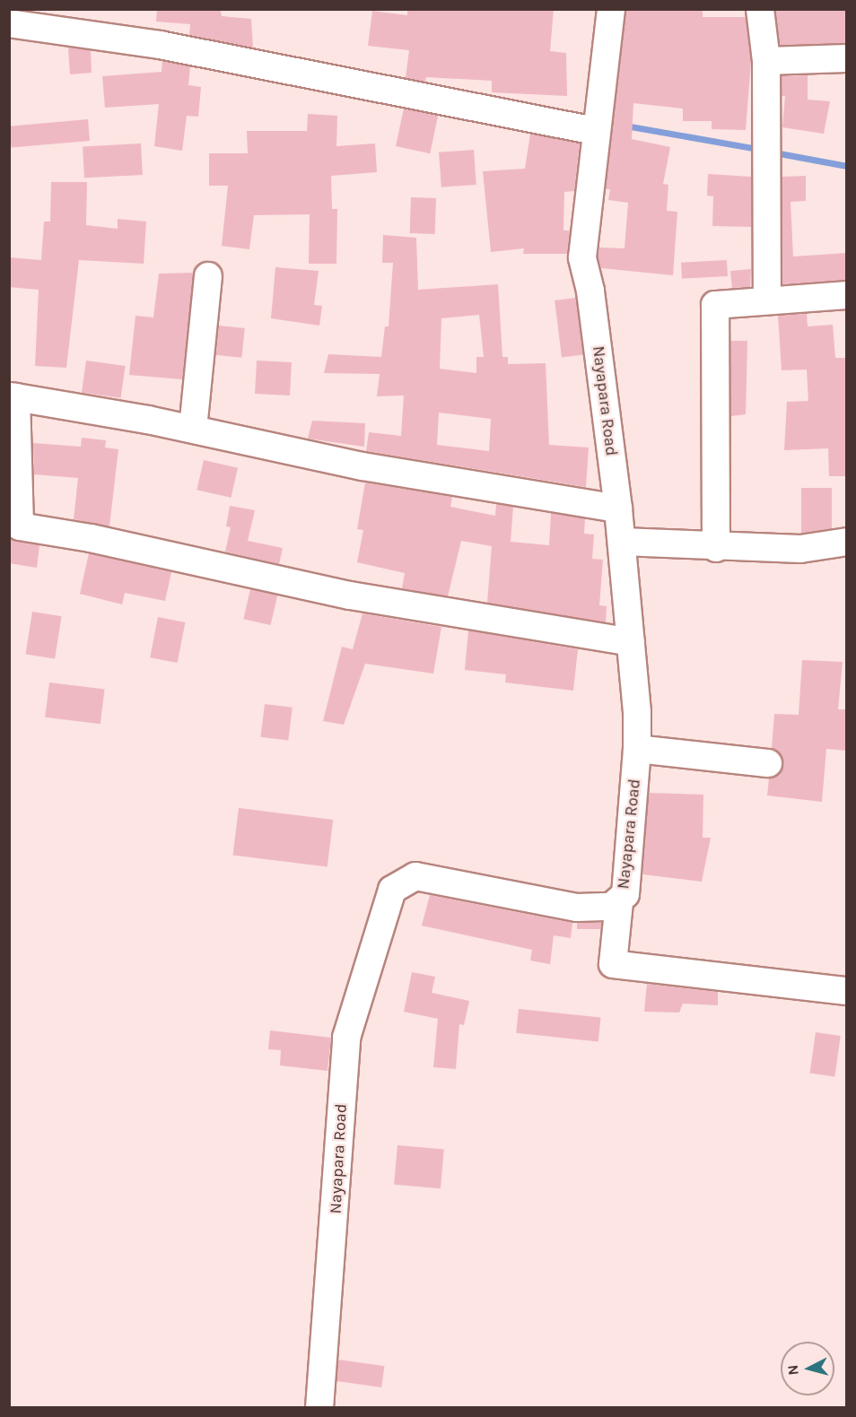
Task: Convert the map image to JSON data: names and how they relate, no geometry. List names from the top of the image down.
{
  "streets": {
    "street": ["Nayapara Road"]
  },
  "north": "left"
}
